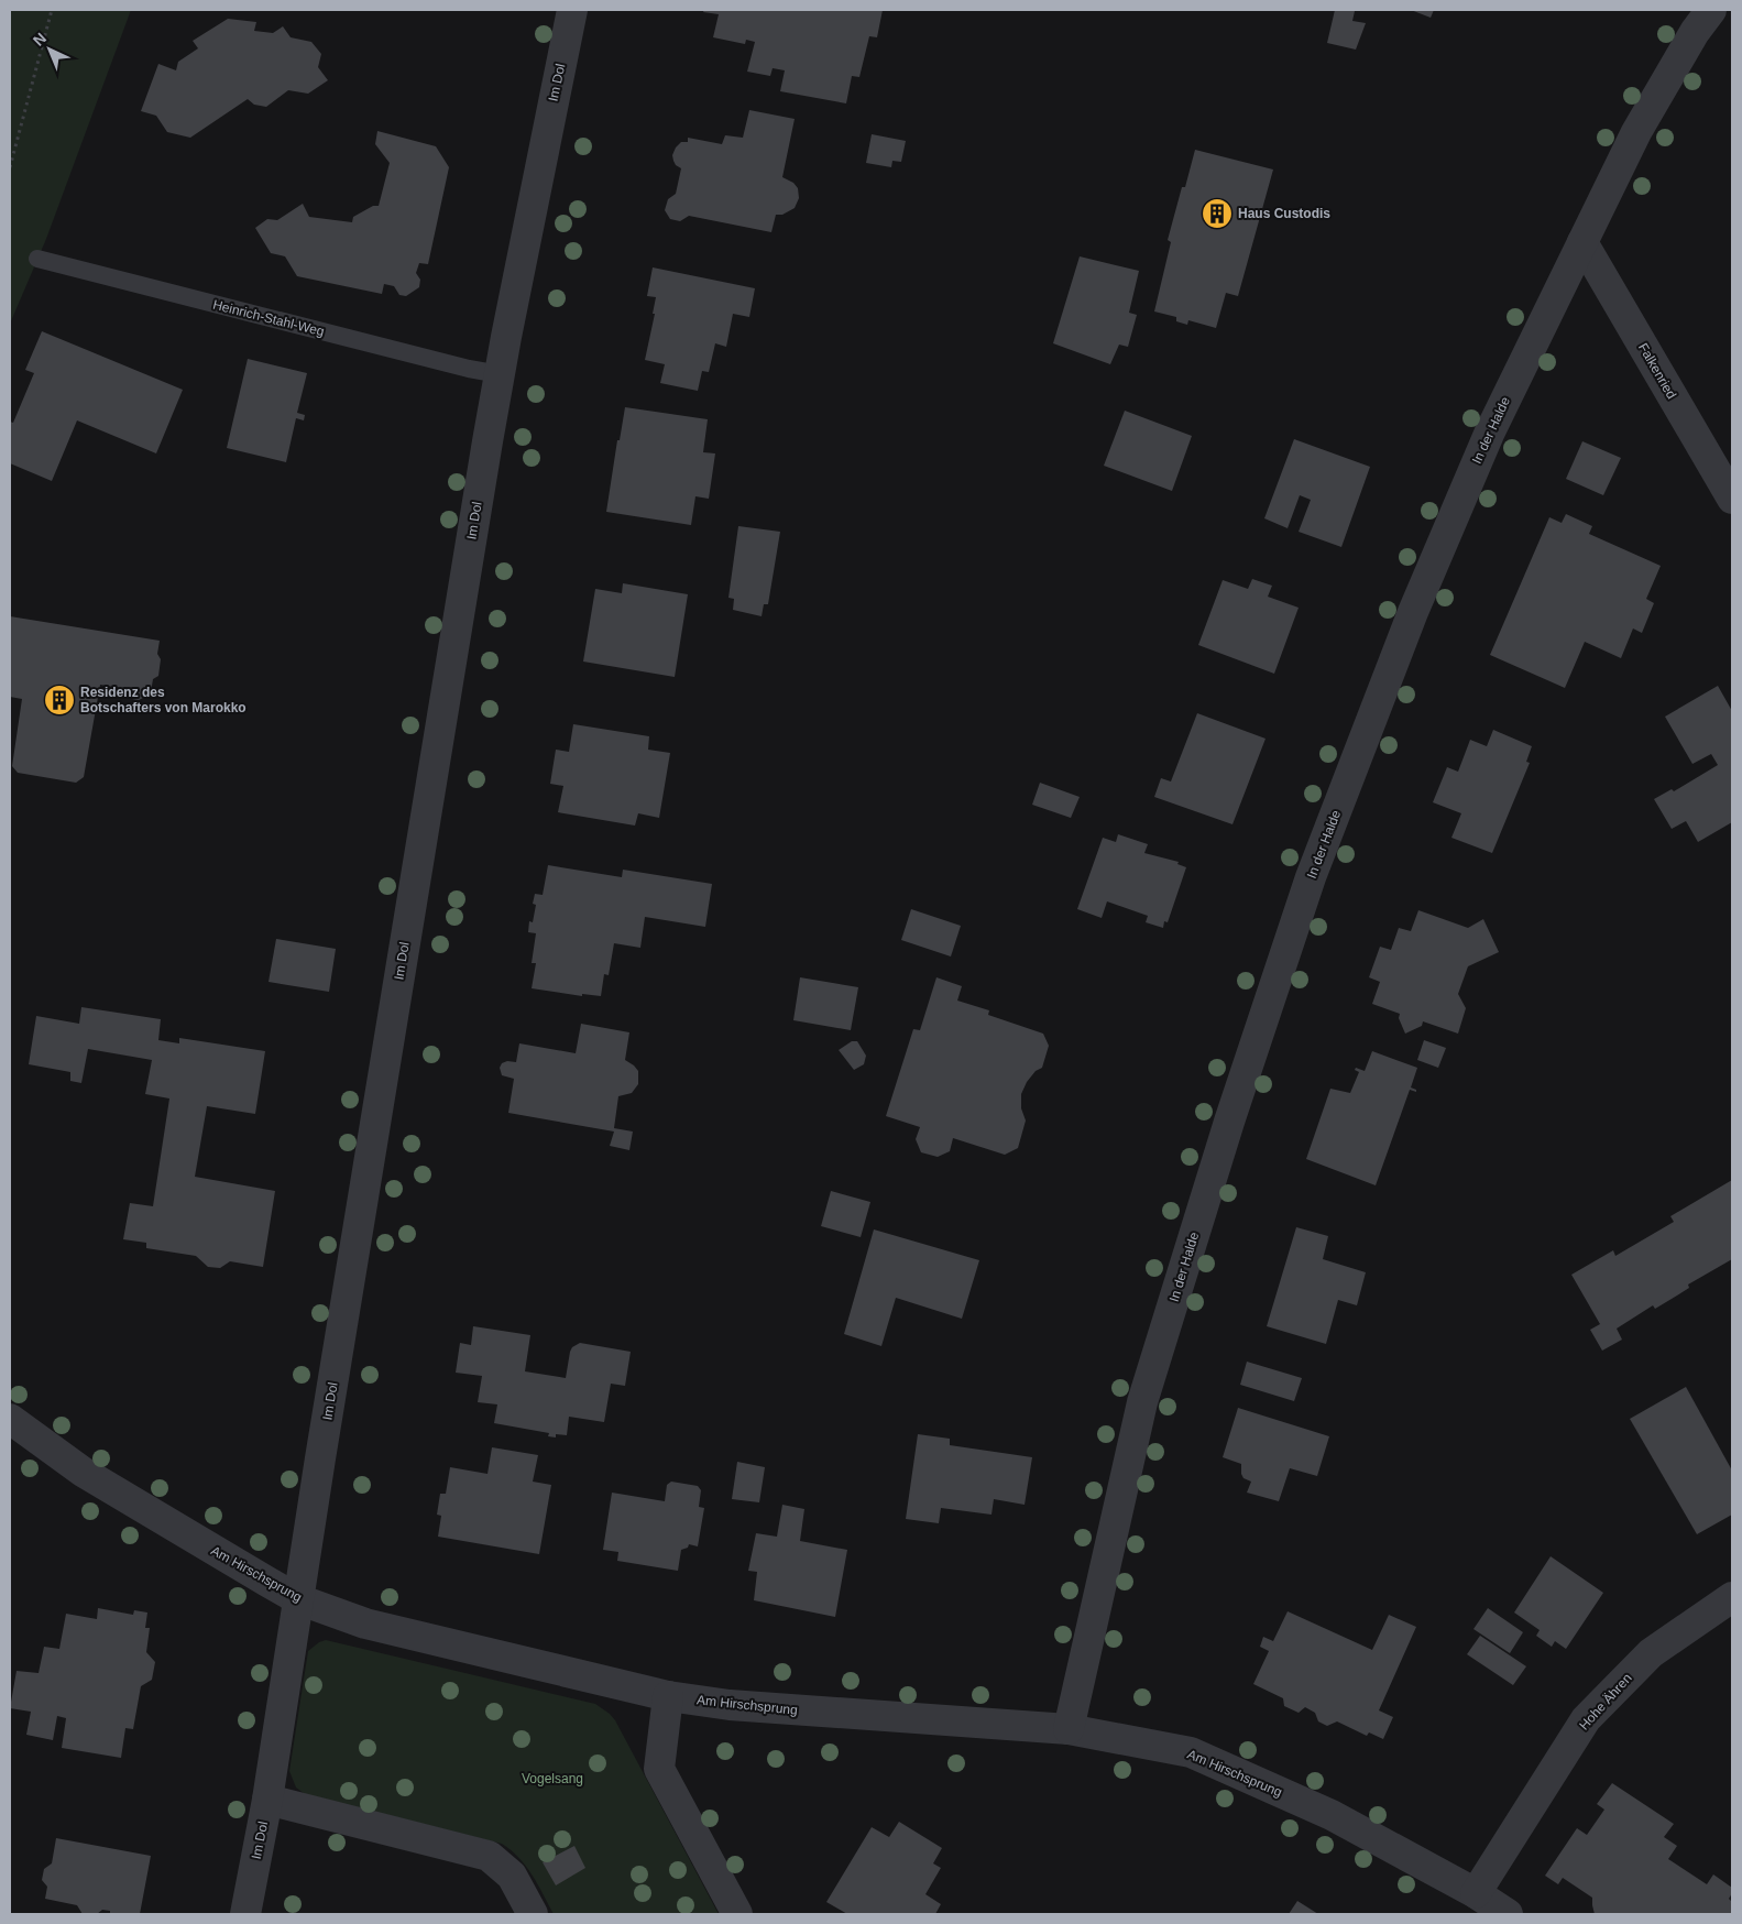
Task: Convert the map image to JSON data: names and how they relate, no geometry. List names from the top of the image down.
{
  "streets": {
    "street": [
      "Im Dol",
      "Falkenried",
      "In der Halde",
      "Am Hirschsprung",
      "Hohe Ähren"
    ],
    "lane": ["Heinrich-Stahl-Weg"]
  },
  "crossings": [
    ["Im Dol", "Heinrich-Stahl-Weg"],
    ["Im Dol", "Am Hirschsprung"],
    ["Falkenried", "In der Halde"],
    ["In der Halde", "Am Hirschsprung"],
    ["Am Hirschsprung", "Hohe Ähren"]
  ],
  "parks": ["Vogelsang"],
  "places": {
    "building": ["Haus Custodis", "Residenz des Botschafters von Marokko"]
  },
  "north": "top left"
}
